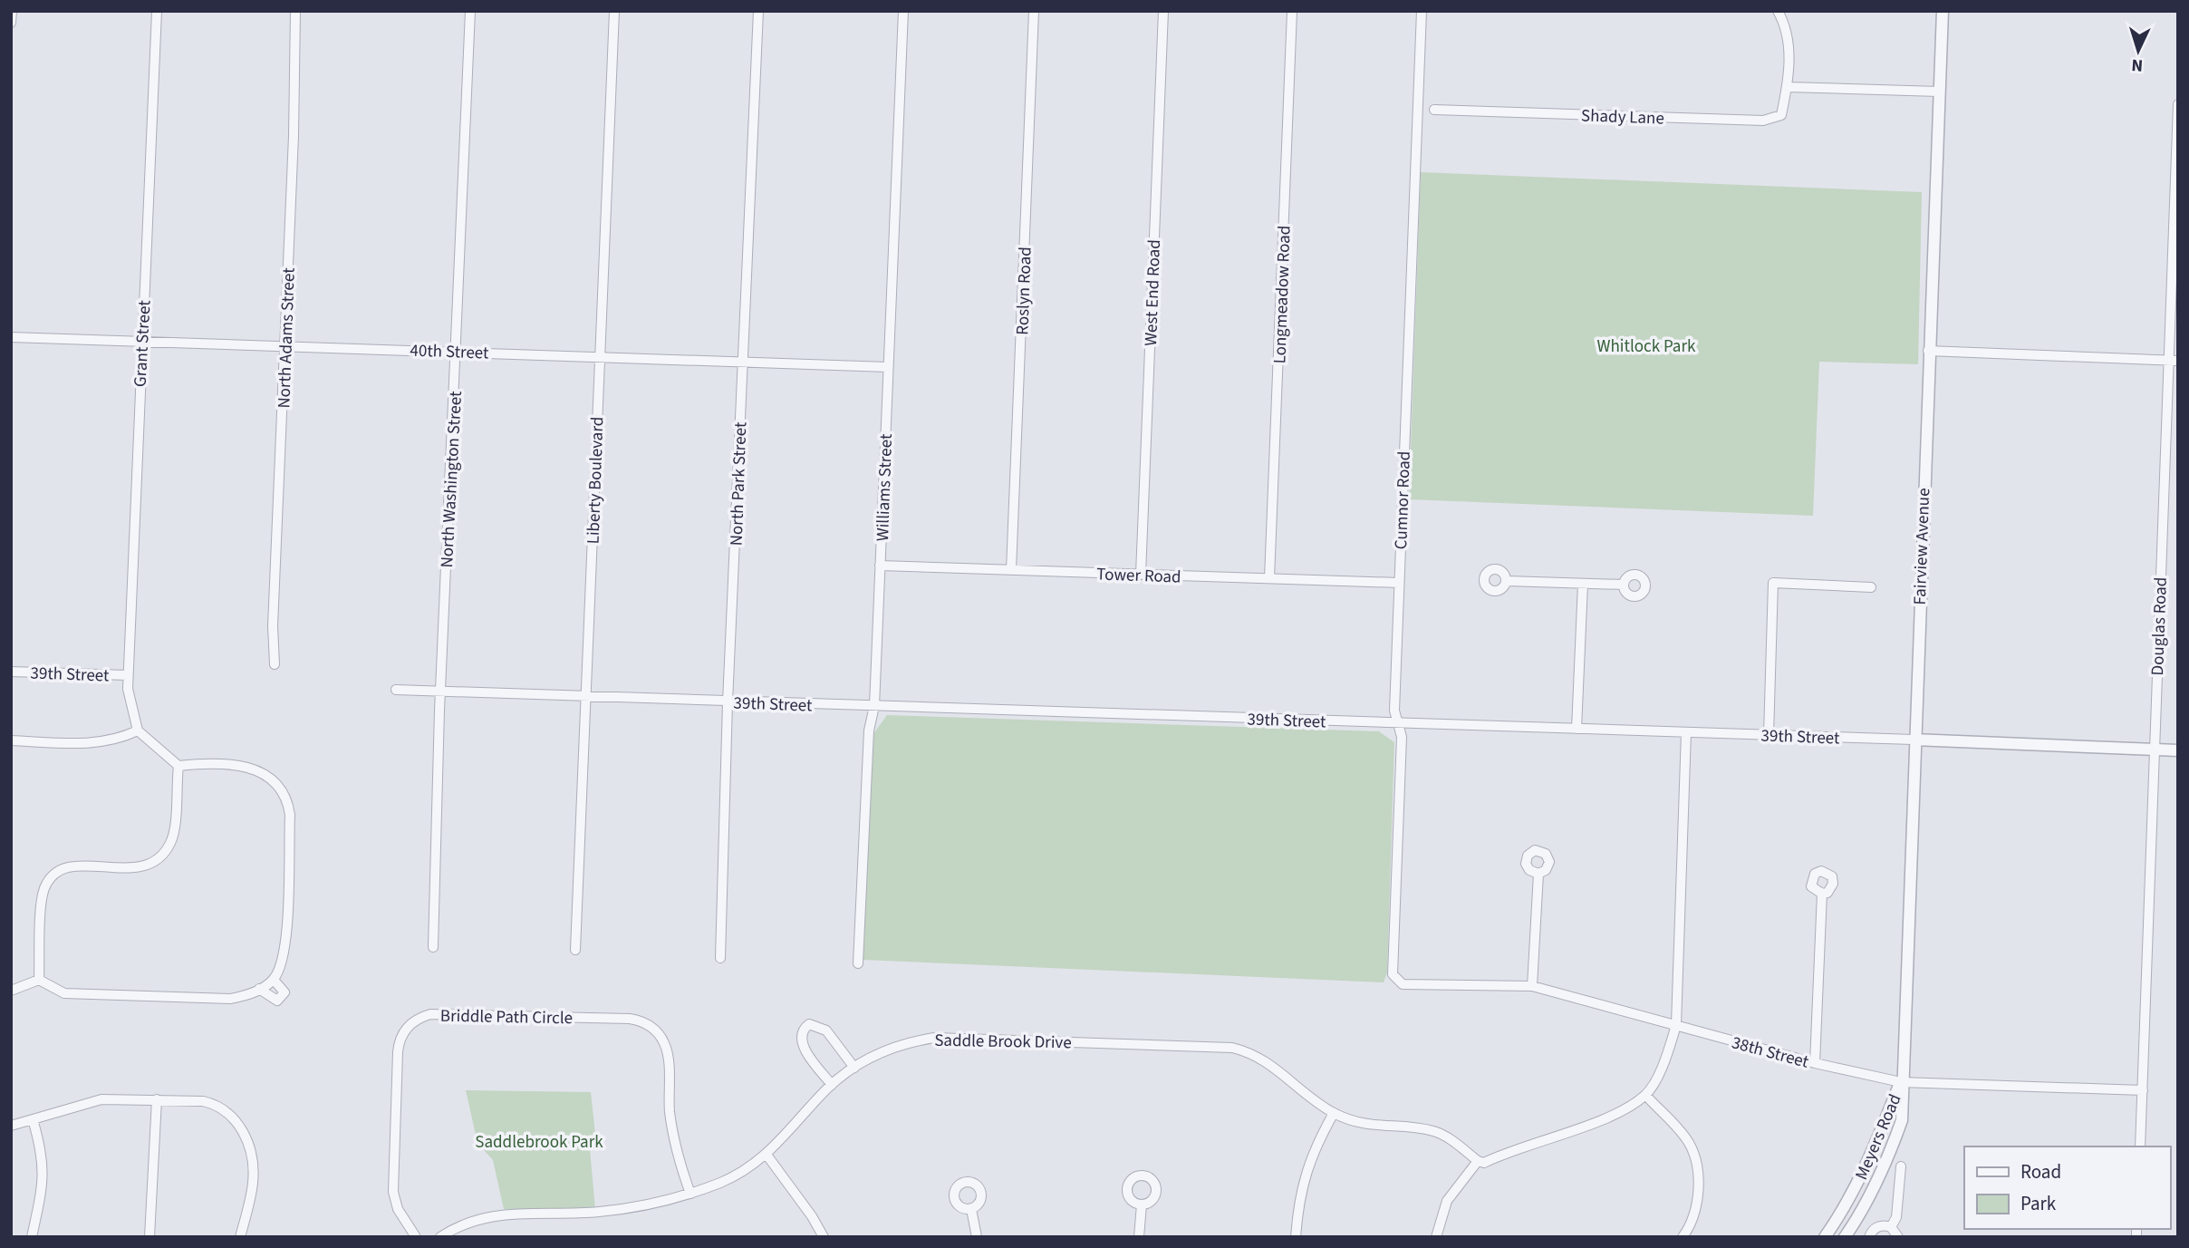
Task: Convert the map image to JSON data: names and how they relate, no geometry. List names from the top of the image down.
{
  "streets": {
    "street": [
      "Shady Lane",
      "Roslyn Road",
      "West End Road",
      "Longmeadow Road",
      "North Adams Street",
      "Grant Street",
      "40th Street",
      "North Washington Street",
      "Liberty Boulevard",
      "North Park Street",
      "Williams Street",
      "Cumnor Road",
      "Fairview Avenue",
      "Tower Road",
      "Douglas Road",
      "39th Street",
      "Briddle Path Circle",
      "Saddle Brook Drive",
      "38th Street",
      "Meyers Road"
    ]
  },
  "crossings": [
    ["Roslyn Road", "Tower Road"],
    ["West End Road", "Tower Road"],
    ["Longmeadow Road", "Tower Road"],
    ["North Adams Street", "40th Street"],
    ["Grant Street", "40th Street"],
    ["Grant Street", "39th Street"],
    ["40th Street", "North Washington Street"],
    ["40th Street", "Liberty Boulevard"],
    ["40th Street", "North Park Street"],
    ["40th Street", "Williams Street"],
    ["North Washington Street", "39th Street"],
    ["Liberty Boulevard", "39th Street"],
    ["North Park Street", "39th Street"],
    ["Williams Street", "Tower Road"],
    ["Williams Street", "39th Street"],
    ["Cumnor Road", "Tower Road"],
    ["Cumnor Road", "39th Street"],
    ["Cumnor Road", "38th Street"],
    ["Fairview Avenue", "39th Street"],
    ["Fairview Avenue", "38th Street"],
    ["Fairview Avenue", "Meyers Road"],
    ["Douglas Road", "39th Street"],
    ["Douglas Road", "38th Street"],
    ["Briddle Path Circle", "Saddle Brook Drive"],
    ["38th Street", "Meyers Road"]
  ],
  "parks": ["Whitlock Park", "Saddlebrook Park"],
  "legend": ["Road", "Park"],
  "north": "bottom"
}
